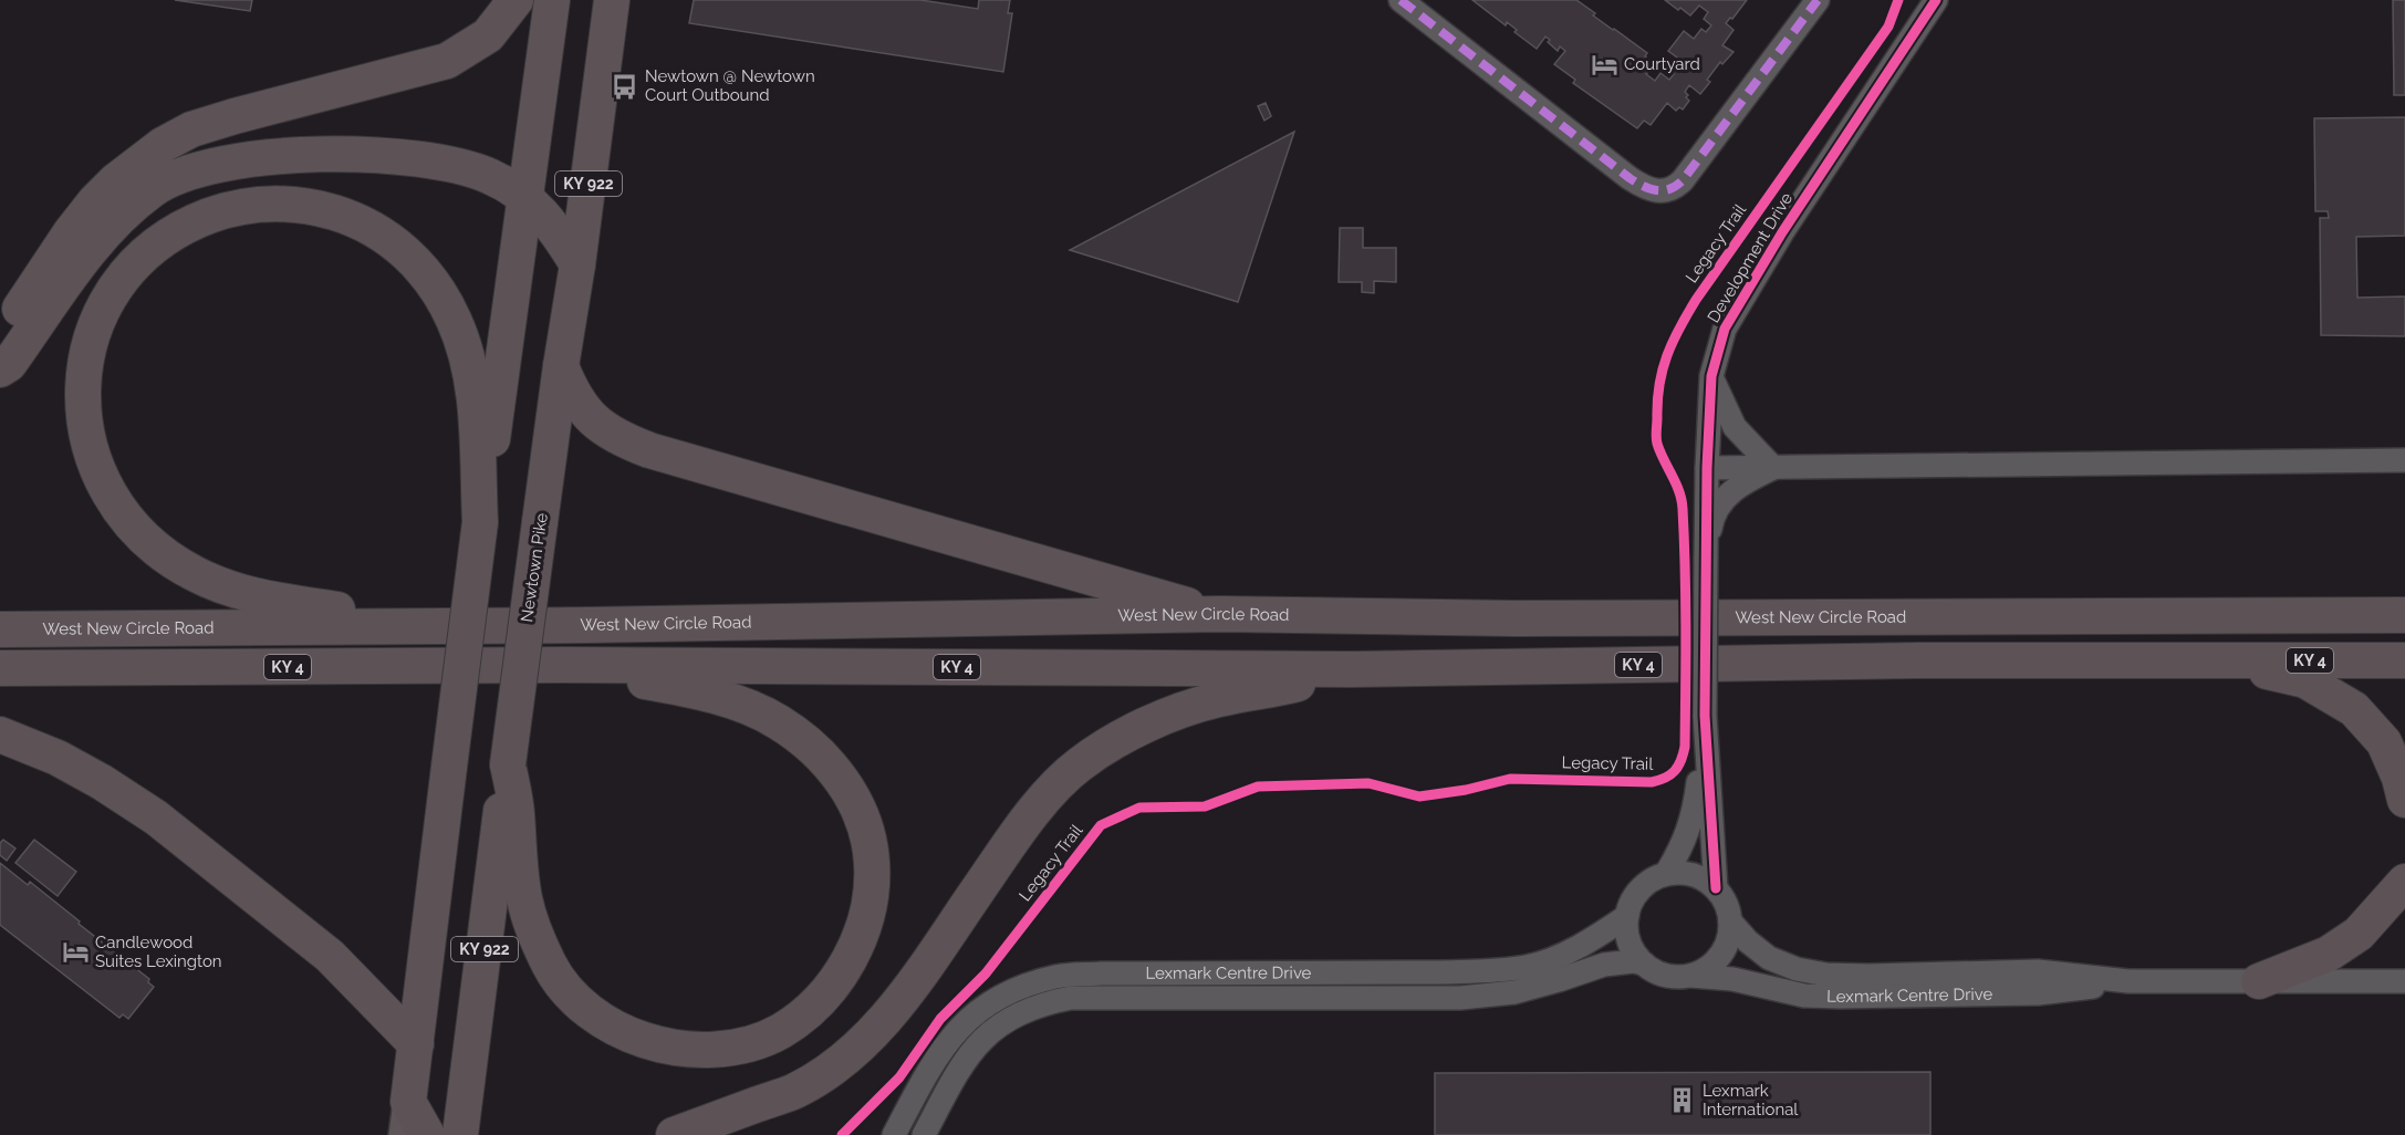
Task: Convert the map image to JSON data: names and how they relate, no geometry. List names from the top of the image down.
{
  "streets": {
    "highway": [
      "KY 922",
      "Newtown Pike",
      "West New Circle Road",
      "KY 4"
    ],
    "street": ["Development Drive", "Lexmark Centre Drive"],
    "cycle path": ["Legacy Trail"]
  },
  "crossings": [
    ["Development Drive", "Lexmark Centre Drive"]
  ],
  "places": {
    "hotel": ["Courtyard", "Candlewood Suites Lexington"],
    "bus stop": ["Newtown @ Newtown Court Outbound"],
    "building": ["Lexmark International"]
  }
}
